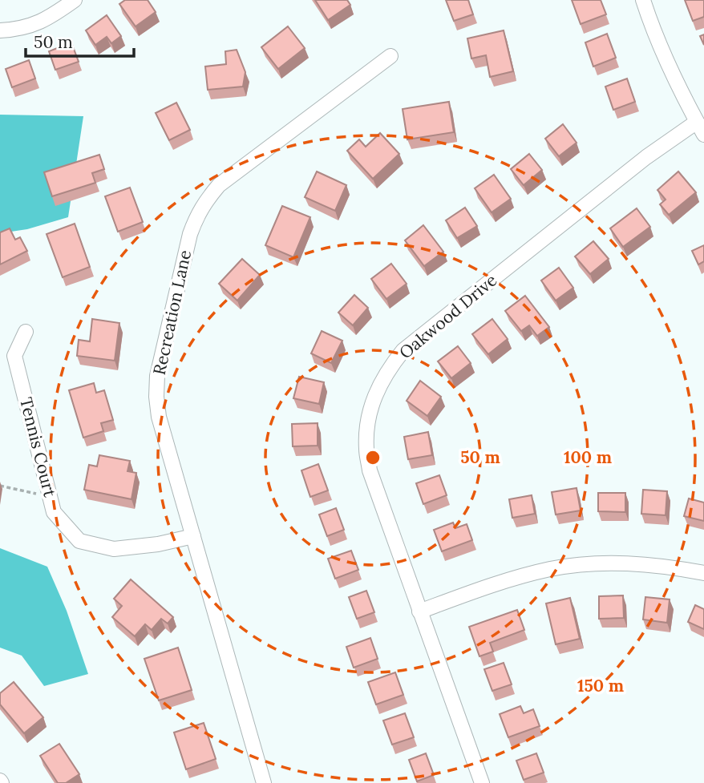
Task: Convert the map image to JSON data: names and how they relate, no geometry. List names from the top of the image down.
{
  "streets": {
    "street": ["Recreation Lane", "Oakwood Drive", "Tennis Court"]
  },
  "crossings": [
    ["Recreation Lane", "Tennis Court"]
  ],
  "scale_bar": "50 m",
  "rings": ["50 m", "100 m", "150 m"]
}
